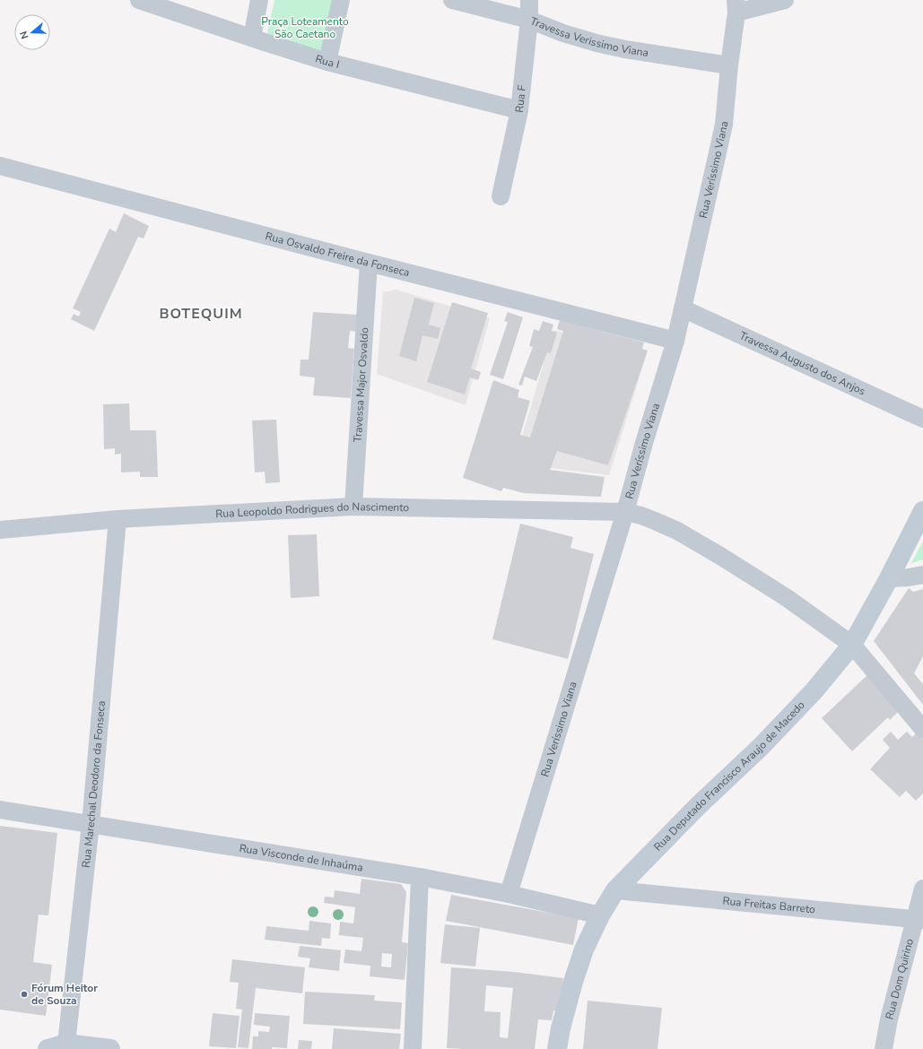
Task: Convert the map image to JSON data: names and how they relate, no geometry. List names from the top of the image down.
{
  "streets": {
    "street": [
      "Travessa Verissimo Viana",
      "Rua I",
      "Rua F",
      "Rua Veríssimo Viana",
      "Rua Osvaldo Freire da Fonseca",
      "Travessa Augusto dos Anjos",
      "Travessa Major Osvaldo",
      "Rua Leopoldo Rodrigues do Nascimento",
      "Rua Deputado Francisco Araujo de Macedo",
      "Rua Marechal Deodoro da Fonseca",
      "Rua Visconde de Inhaúma",
      "Rua Freitas Barreto",
      "Rua Dom Quirino"
    ]
  },
  "crossings": [
    ["Travessa Verissimo Viana", "Rua F"],
    ["Travessa Verissimo Viana", "Rua Veríssimo Viana"],
    ["Rua I", "Rua F"],
    ["Rua Veríssimo Viana", "Rua Osvaldo Freire da Fonseca"],
    ["Rua Veríssimo Viana", "Travessa Augusto dos Anjos"],
    ["Rua Veríssimo Viana", "Rua Leopoldo Rodrigues do Nascimento"],
    ["Rua Veríssimo Viana", "Rua Visconde de Inhaúma"],
    ["Rua Osvaldo Freire da Fonseca", "Travessa Major Osvaldo"],
    ["Travessa Major Osvaldo", "Rua Leopoldo Rodrigues do Nascimento"],
    ["Rua Leopoldo Rodrigues do Nascimento", "Rua Deputado Francisco Araujo de Macedo"],
    ["Rua Leopoldo Rodrigues do Nascimento", "Rua Marechal Deodoro da Fonseca"],
    ["Rua Deputado Francisco Araujo de Macedo", "Rua Visconde de Inhaúma"],
    ["Rua Deputado Francisco Araujo de Macedo", "Rua Freitas Barreto"],
    ["Rua Marechal Deodoro da Fonseca", "Rua Visconde de Inhaúma"],
    ["Rua Freitas Barreto", "Rua Dom Quirino"]
  ],
  "districts": ["BOTEQUIM"],
  "parks": ["Praça Loteamento São Caetano"],
  "places": ["Fórum Heitor de Souza"],
  "north": "left"
}
